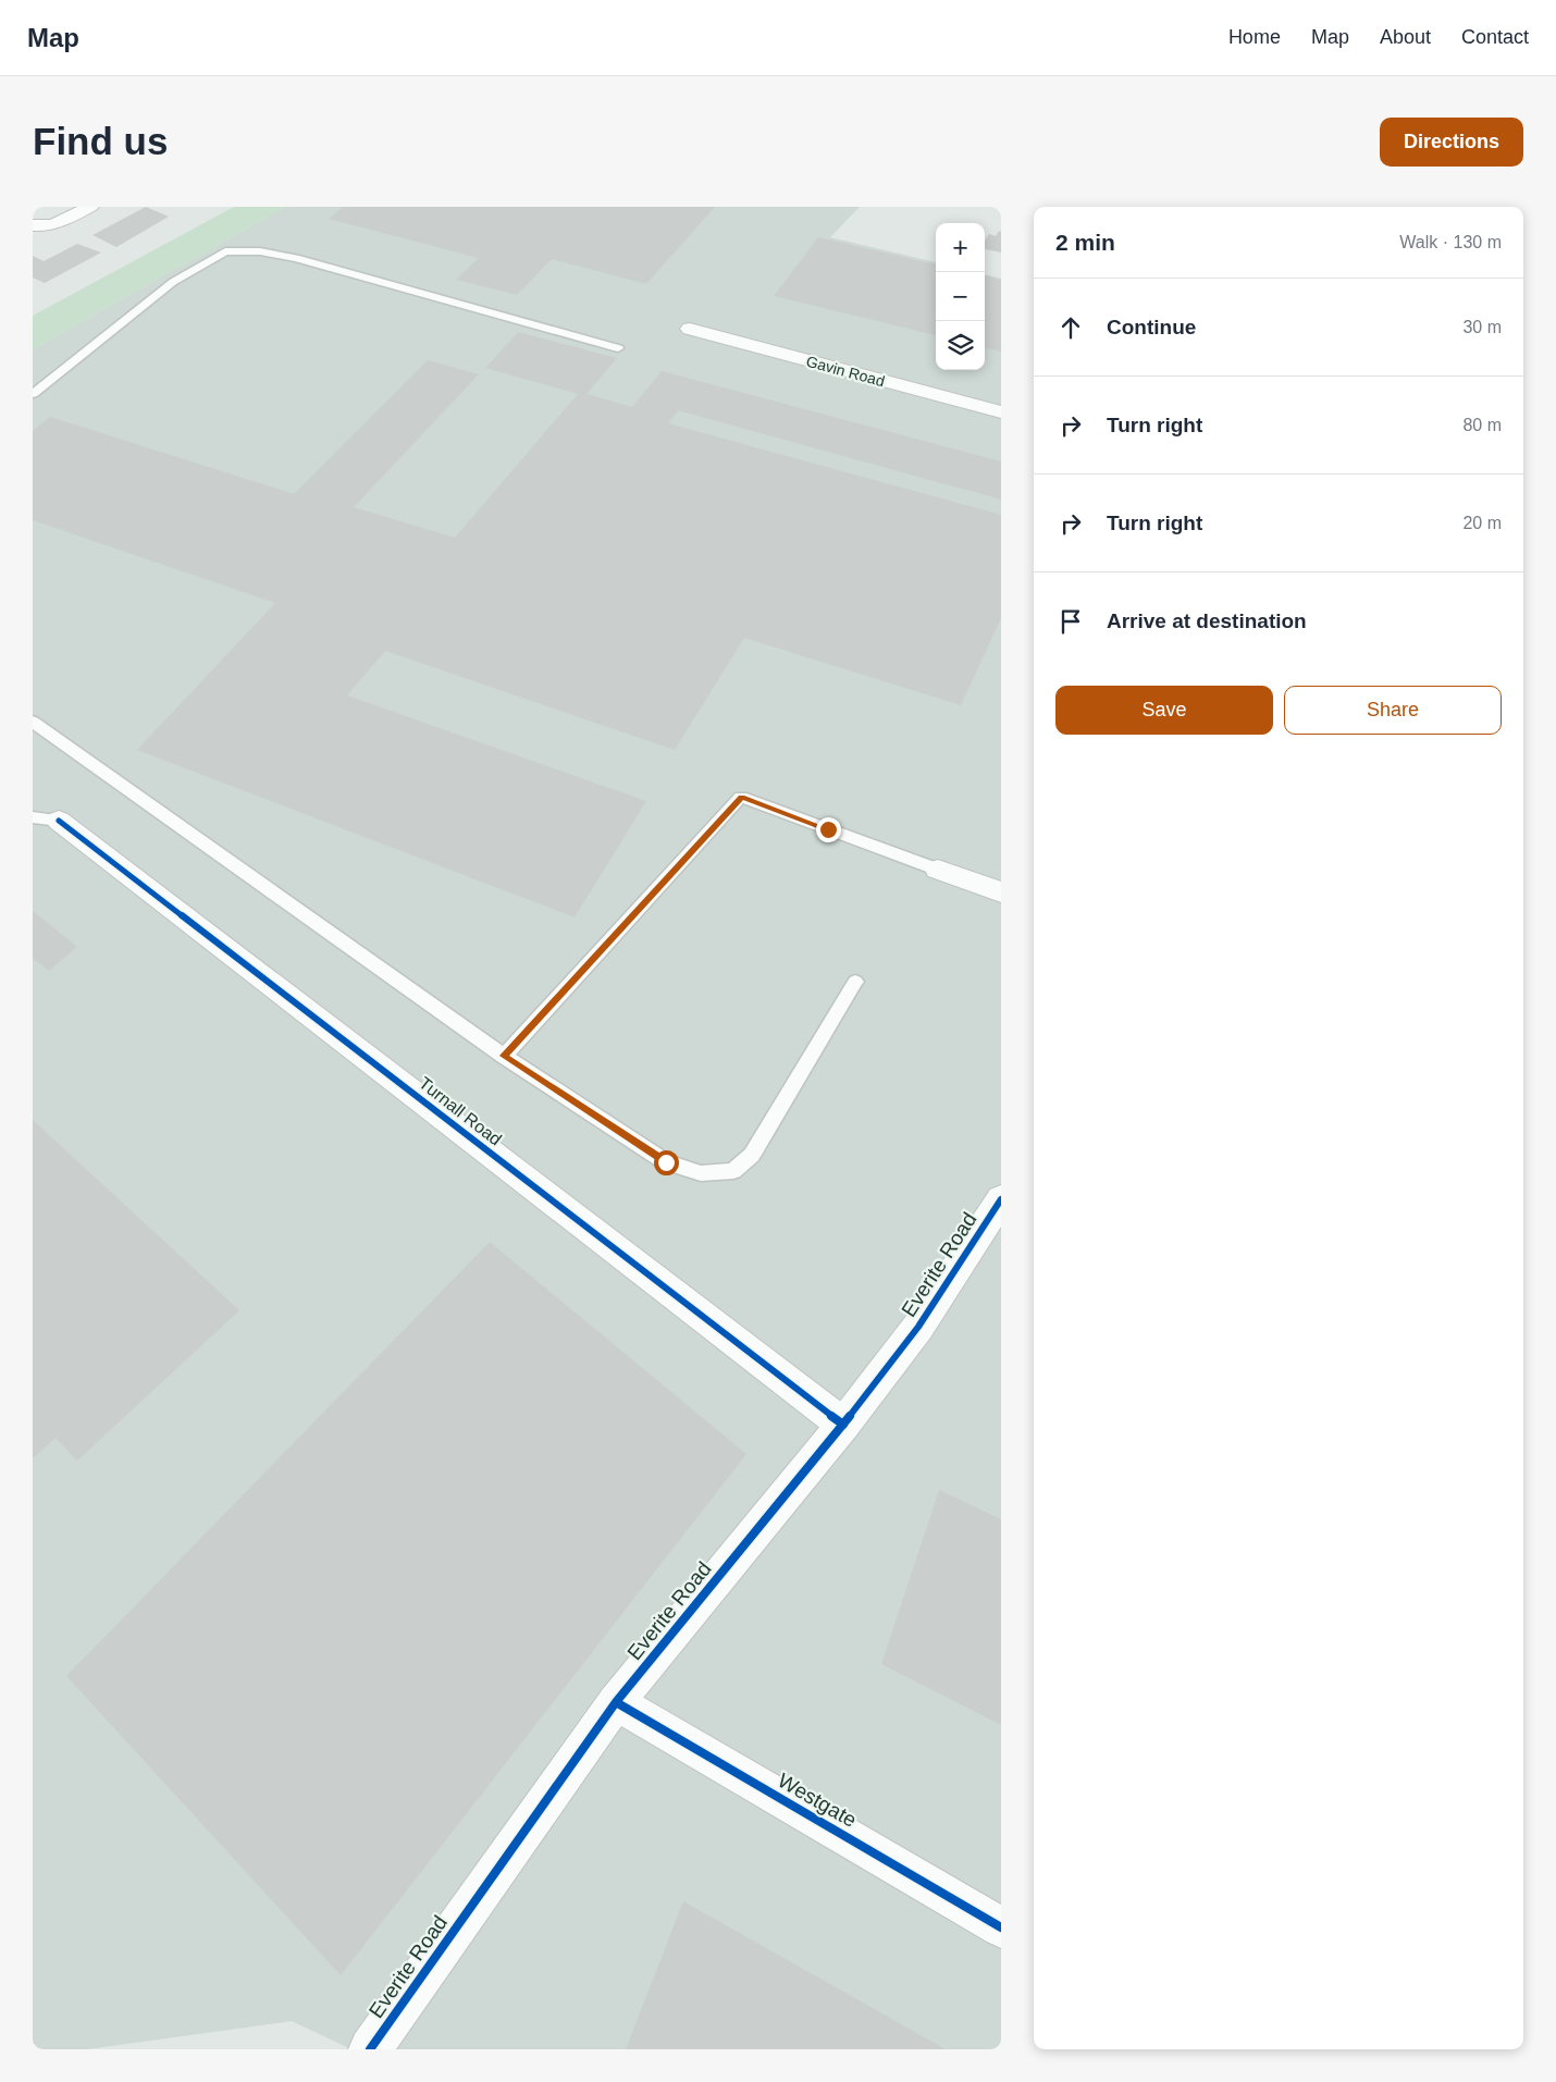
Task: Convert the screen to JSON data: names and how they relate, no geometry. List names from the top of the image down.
{
  "streets": {
    "street": [
      "Gavin Road",
      "Turnall Road",
      "Everite Road",
      "Westgate"
    ]
  },
  "crossings": [
    ["Turnall Road", "Everite Road"],
    ["Everite Road", "Westgate"]
  ],
  "page": {
    "header": "Map",
    "nav": [
      "Home",
      "Map",
      "About",
      "Contact"
    ],
    "buttons": [
      "Directions",
      ["Save", "Share"]
    ],
    "title": "Find us",
    "heading": ["2 min", "Walk · 130 m"],
    "map_buttons": ["+", "−"],
    "list": [
      ["Continue", "30 m"],
      ["Turn right", "80 m"],
      ["Turn right", "20 m"],
      "Arrive at destination"
    ]
  }
}
